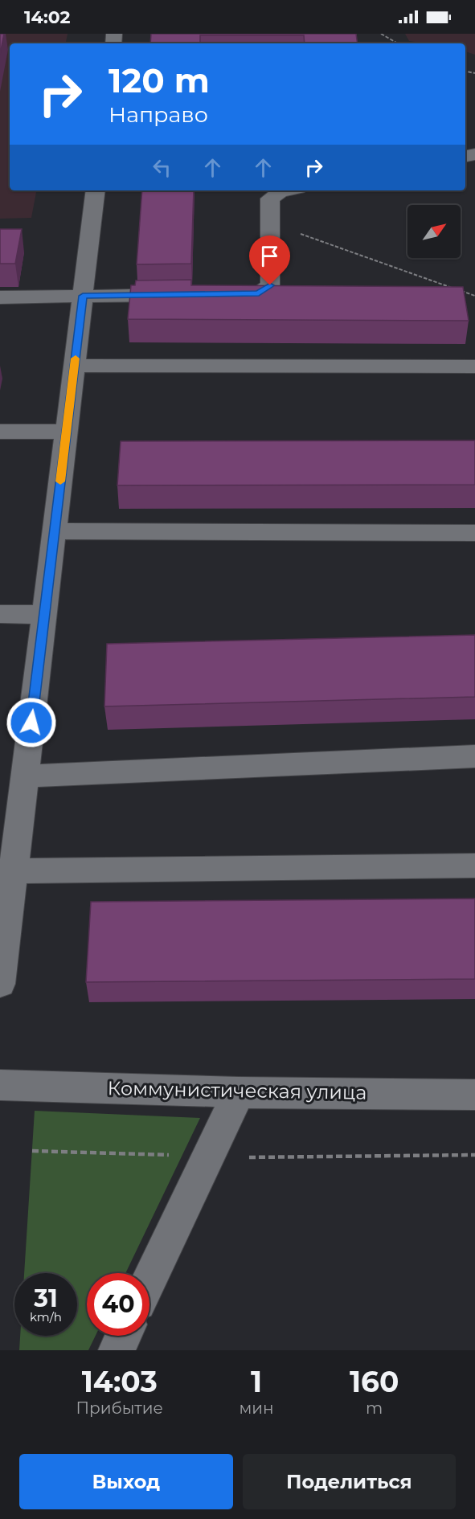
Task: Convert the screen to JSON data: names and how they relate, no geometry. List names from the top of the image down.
{
  "streets": {
    "street": ["Коммунистическая улица"]
  },
  "north": "top right",
  "page": {
    "status": "14:02",
    "turn": ["120 m", "Направо"],
    "speed": "31 km/h",
    "limit": "40",
    "eta": [
      "14:03",
      "Прибытие",
      "1",
      "мин",
      "160",
      "m"
    ],
    "buttons": ["Выход", "Поделиться"]
  }
}
